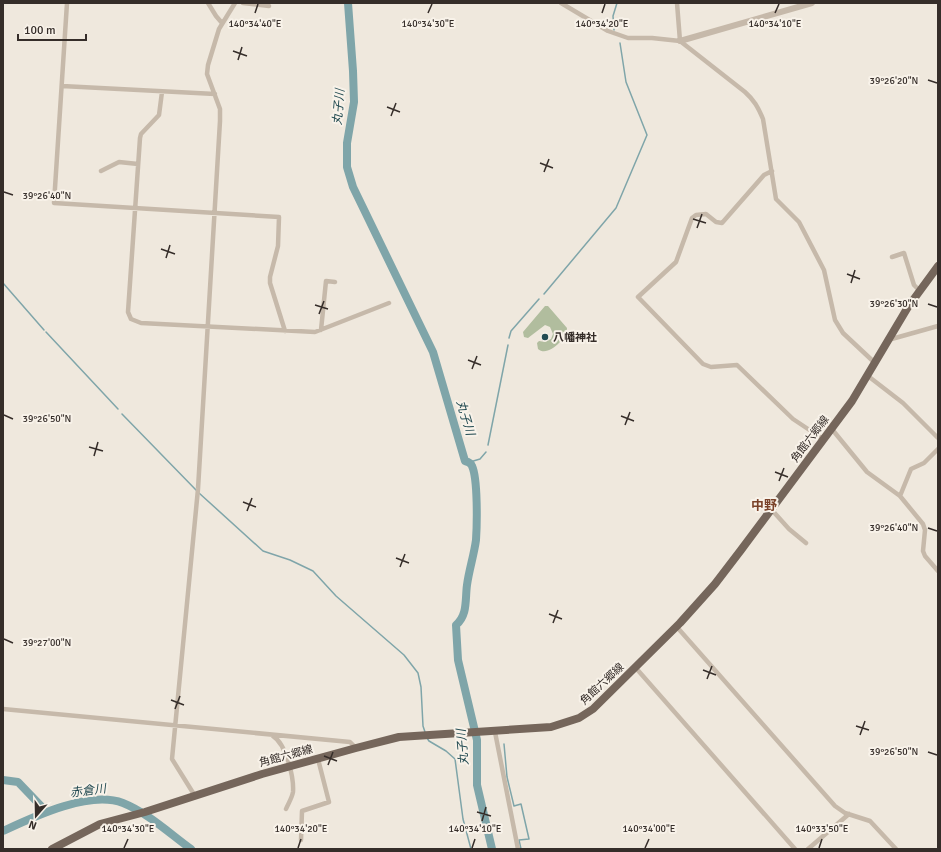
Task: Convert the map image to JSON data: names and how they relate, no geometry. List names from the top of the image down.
{
  "streets": {
    "main road": ["角館六郷線"]
  },
  "districts": ["中野"],
  "water": ["丸子川", "赤倉川"],
  "places": ["八幡神社"],
  "scale_bar": "100 m",
  "north": "bottom",
  "coordinates": [
    "140°34'40\"E",
    "140°34'30\"E",
    "140°34'20\"E",
    "140°34'10\"E",
    "39°26'20\"N",
    "39°26'40\"N",
    "39°26'30\"N",
    "39°26'50\"N",
    "39°27'00\"N",
    "140°34'00\"E",
    "140°33'50\"E"
  ]
}
